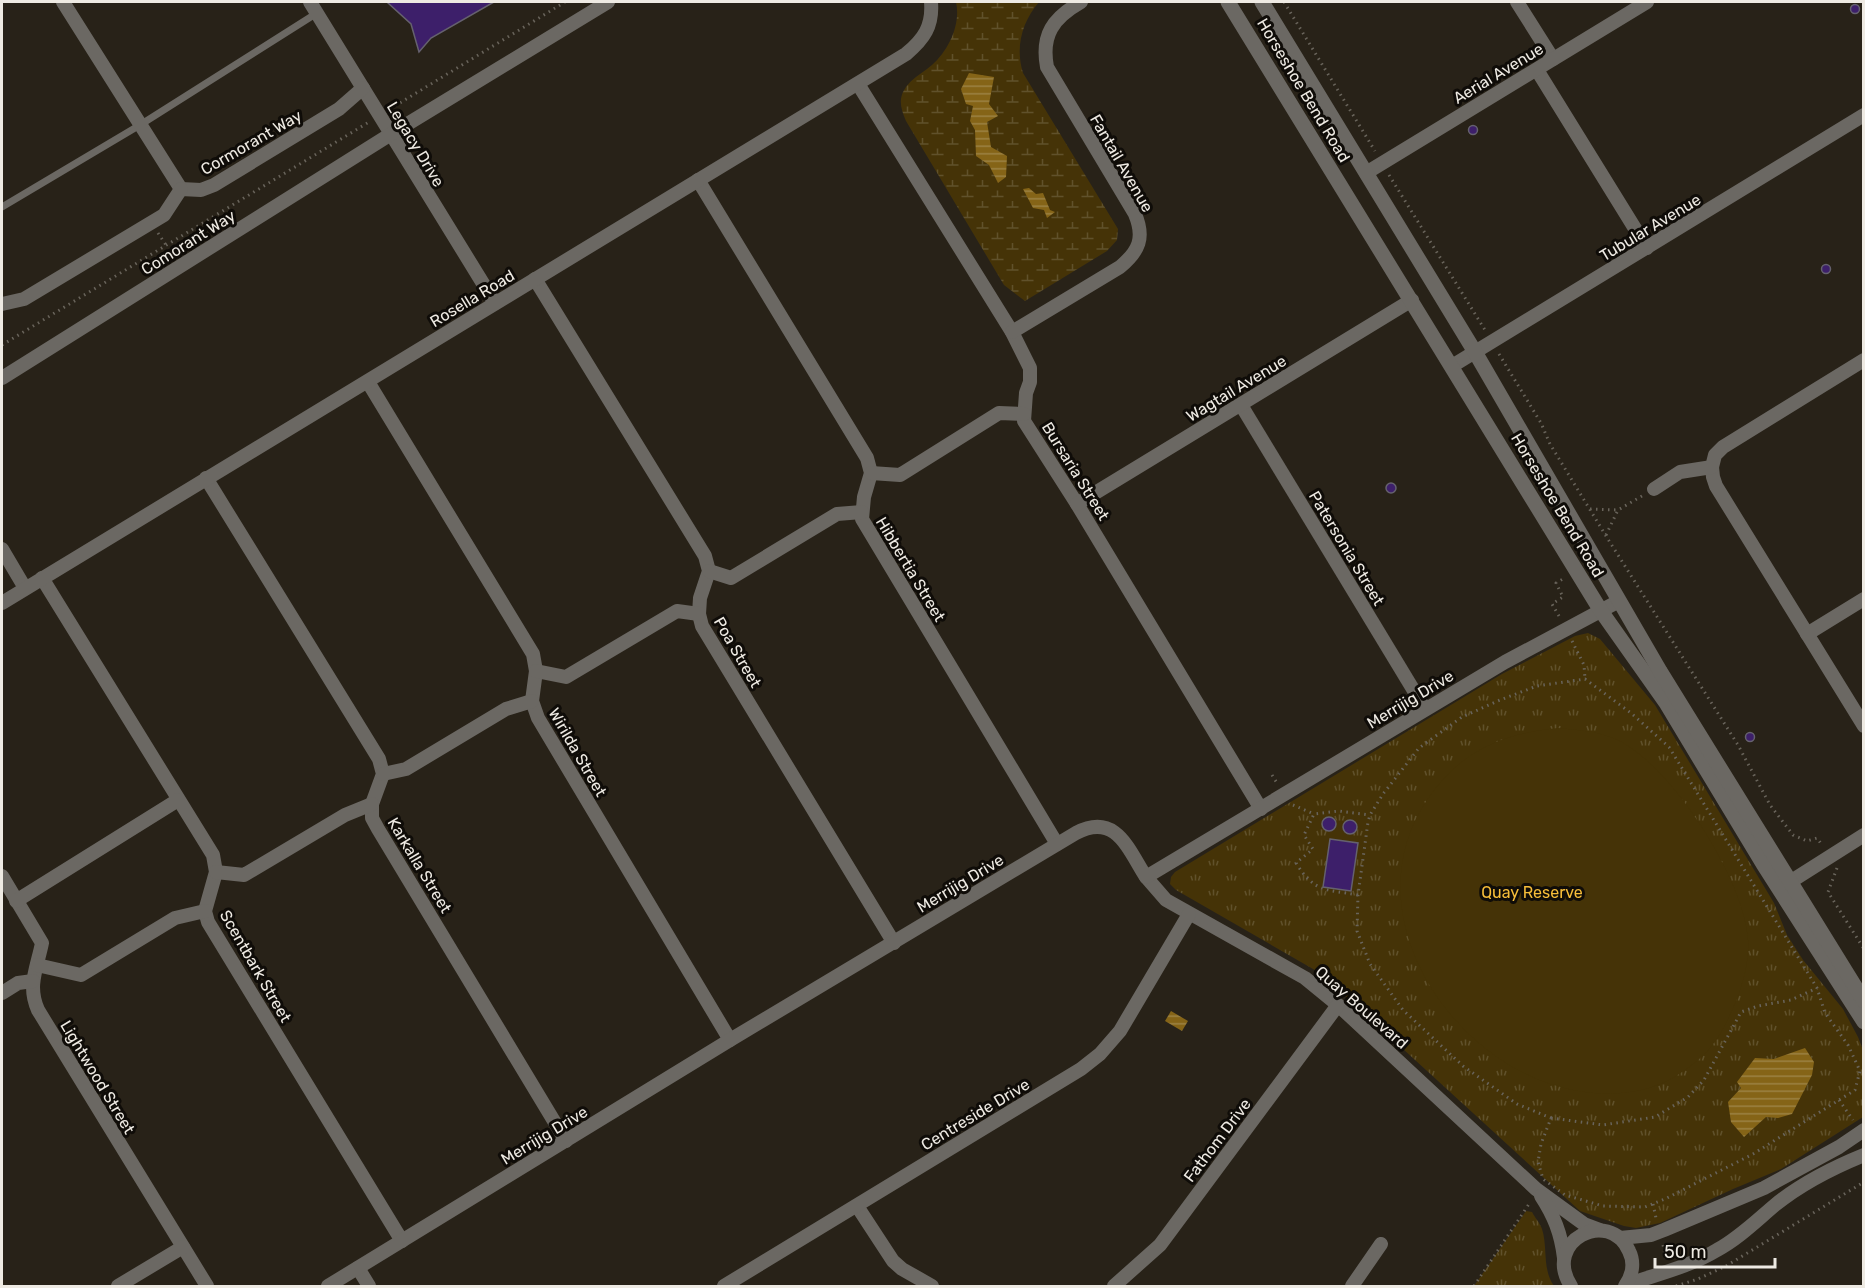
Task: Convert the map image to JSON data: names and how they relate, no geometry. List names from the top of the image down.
{
  "streets": {
    "street": [
      "Aerial Avenue",
      "Horseshoe Bend Road",
      "Cormorant Way",
      "Legacy Drive",
      "Fantail Avenue",
      "Tubular Avenue",
      "Comorant Way",
      "Rosella Road",
      "Wagtail Avenue",
      "Bursaria Street",
      "Patersonia Street",
      "Hibbertia Street",
      "Poa Street",
      "Merrijig Drive",
      "Wirilda Street",
      "Karkalla Street",
      "Scentbark Street",
      "Quay Boulevard",
      "Lightwood Street",
      "Centreside Drive",
      "Fathom Drive"
    ]
  },
  "crossings": [
    ["Aerial Avenue", "Horseshoe Bend Road"],
    ["Horseshoe Bend Road", "Tubular Avenue"],
    ["Horseshoe Bend Road", "Wagtail Avenue"],
    ["Horseshoe Bend Road", "Merrijig Drive"],
    ["Cormorant Way", "Legacy Drive"],
    ["Legacy Drive", "Comorant Way"],
    ["Legacy Drive", "Rosella Road"],
    ["Fantail Avenue", "Bursaria Street"],
    ["Rosella Road", "Bursaria Street"],
    ["Rosella Road", "Wirilda Street"],
    ["Wagtail Avenue", "Bursaria Street"],
    ["Wagtail Avenue", "Patersonia Street"],
    ["Bursaria Street", "Merrijig Drive"],
    ["Patersonia Street", "Merrijig Drive"],
    ["Hibbertia Street", "Merrijig Drive"],
    ["Poa Street", "Merrijig Drive"],
    ["Merrijig Drive", "Wirilda Street"],
    ["Merrijig Drive", "Karkalla Street"],
    ["Merrijig Drive", "Scentbark Street"],
    ["Merrijig Drive", "Quay Boulevard"],
    ["Quay Boulevard", "Centreside Drive"],
    ["Quay Boulevard", "Fathom Drive"]
  ],
  "parks": ["Quay Reserve"],
  "scale_bar": "50 m"
}
